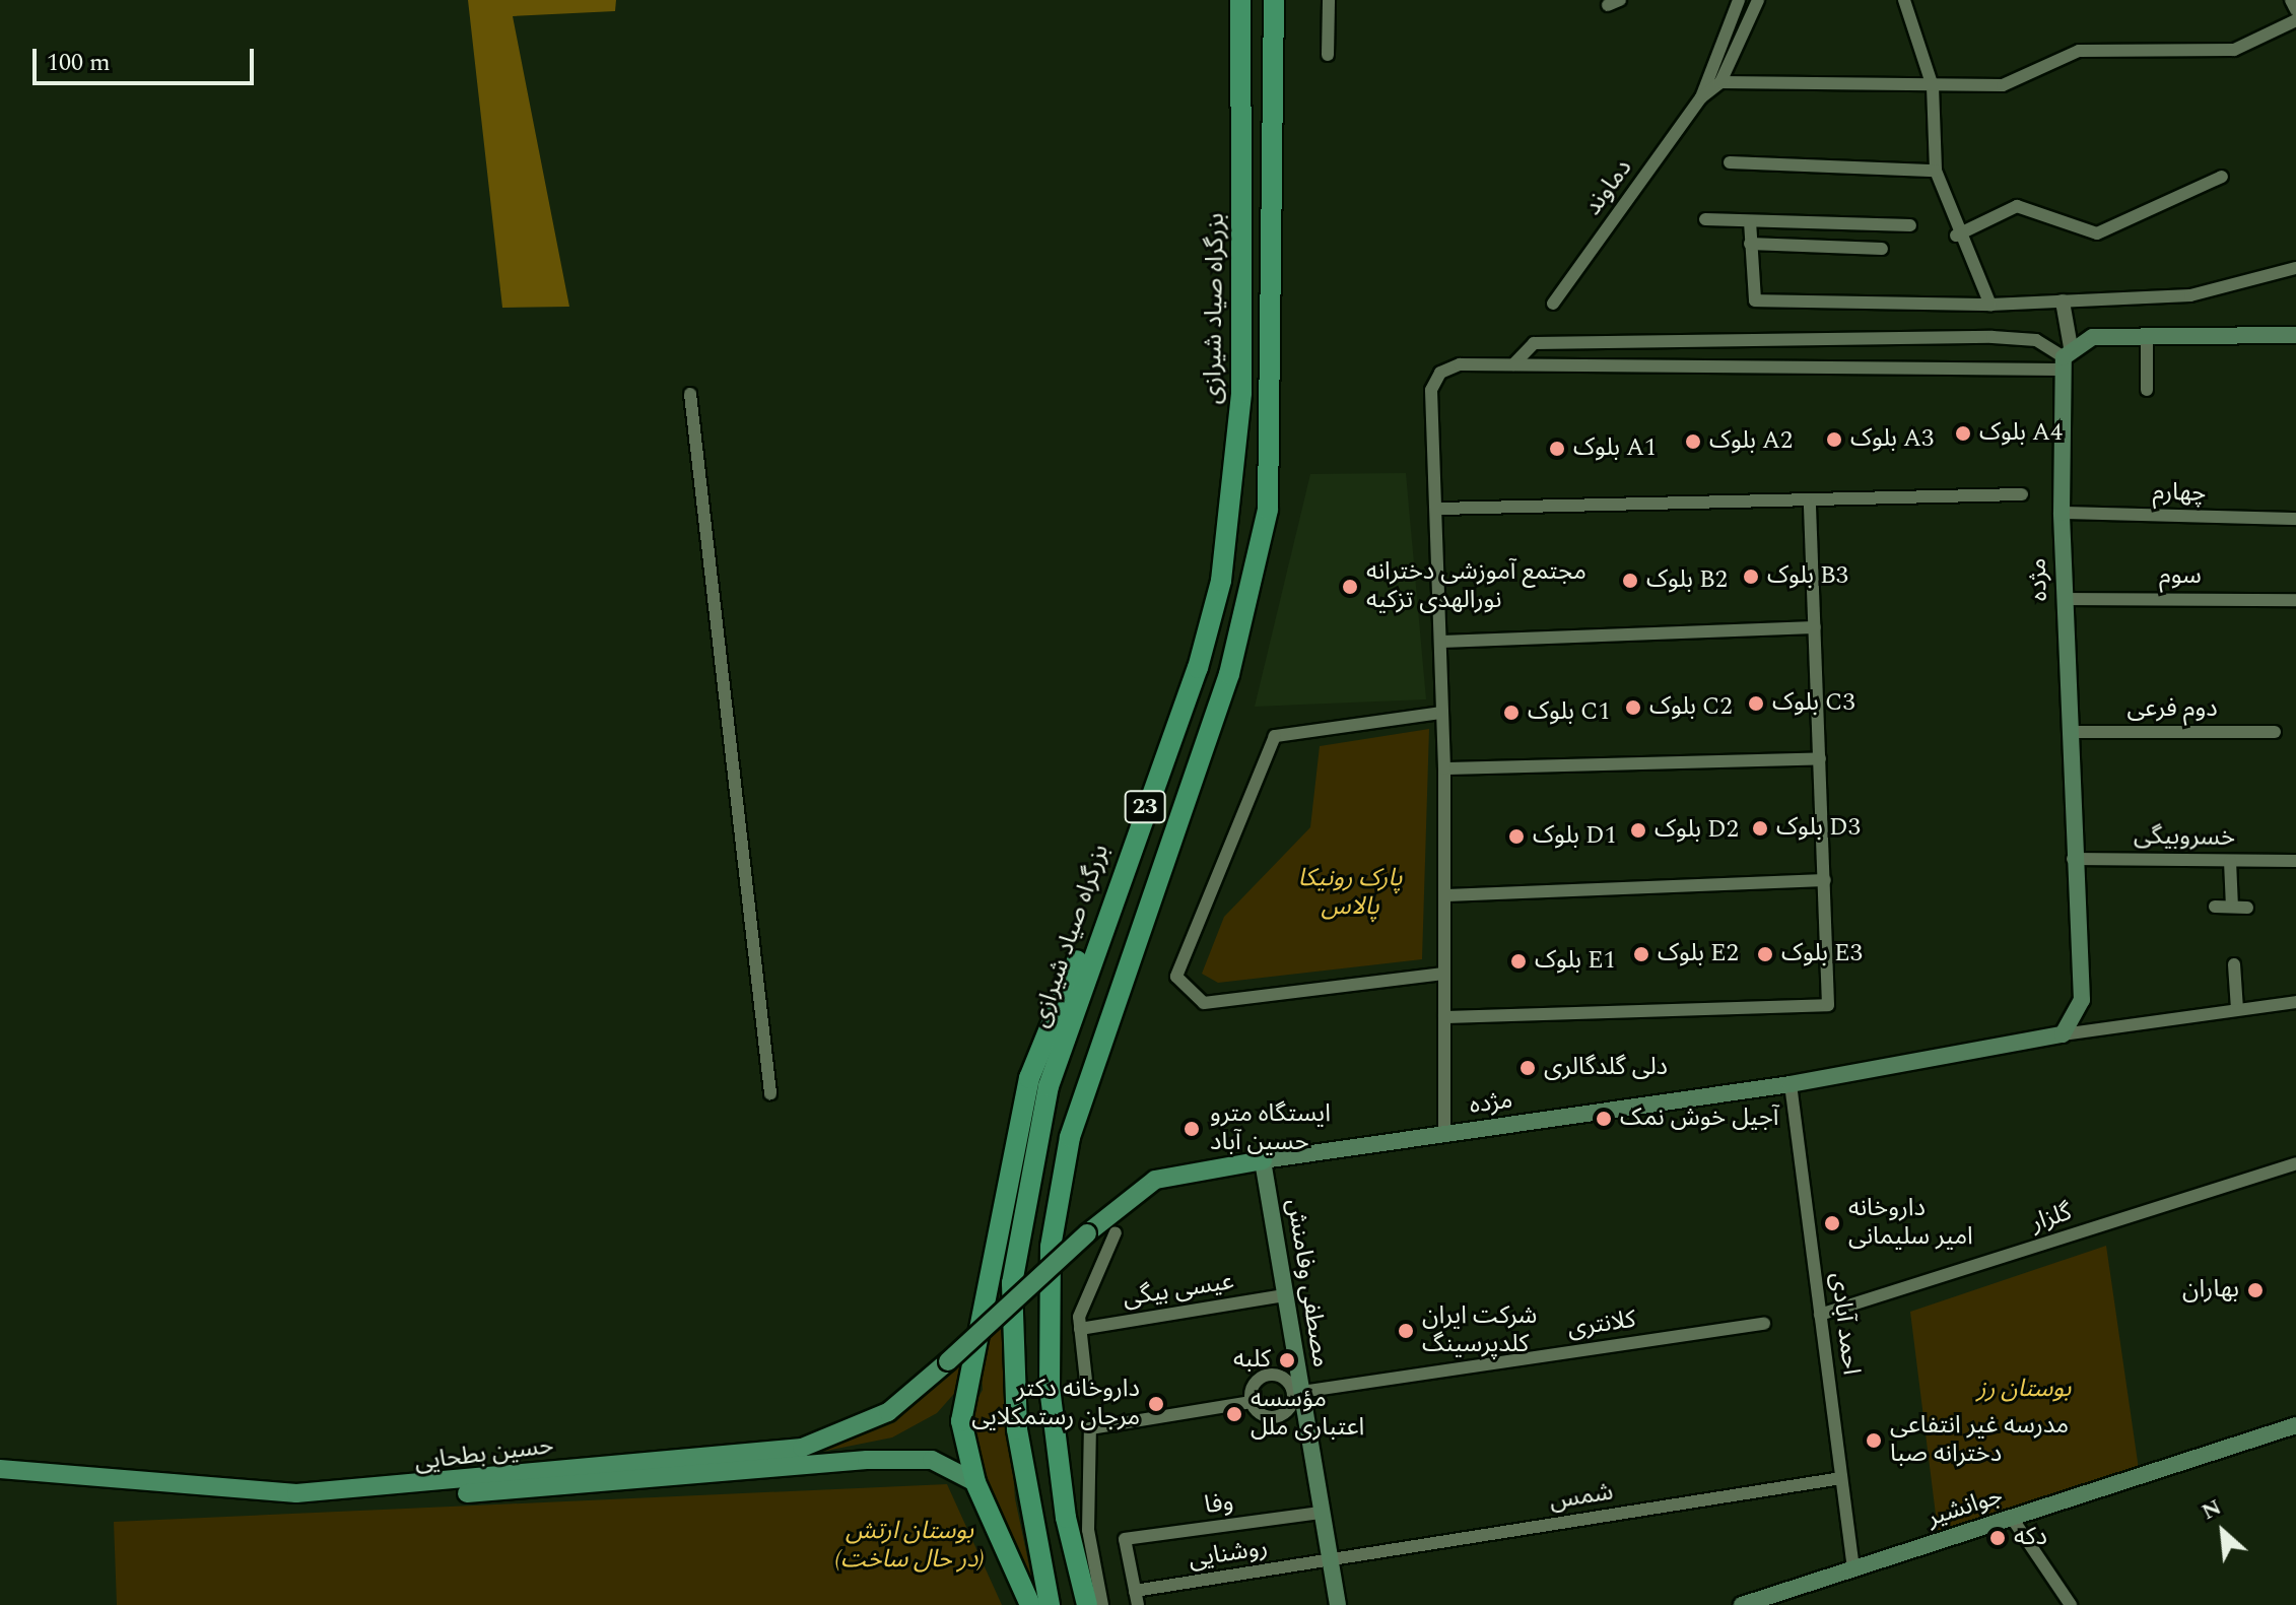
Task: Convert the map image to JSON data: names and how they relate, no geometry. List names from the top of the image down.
{
  "streets": {
    "highway": ["بزرگراه صیاد شیرازی", "23"],
    "main road": [
      "مژده",
      "مصطفی وفامنش",
      "حسین بطحایی",
      "جوانشیر"
    ],
    "street": [
      "دماوند",
      "چهارم",
      "سوم",
      "دوم فرعی",
      "خسروبیگی",
      "گلزار",
      "عیسی بیگی",
      "احمد آبادی",
      "کلانتری",
      "شمس",
      "وفا",
      "روشنایی"
    ]
  },
  "crossings": [
    ["چهارم", "مژده"],
    ["سوم", "مژده"],
    ["مژده", "دوم فرعی"],
    ["مژده", "خسروبیگی"],
    ["مژده", "مصطفی وفامنش"],
    ["مژده", "احمد آبادی"],
    ["مژده", "حسین بطحایی"],
    ["گلزار", "احمد آبادی"],
    ["مصطفی وفامنش", "عیسی بیگی"],
    ["مصطفی وفامنش", "کلانتری"],
    ["مصطفی وفامنش", "شمس"],
    ["مصطفی وفامنش", "وفا"],
    ["مصطفی وفامنش", "روشنایی"],
    ["احمد آبادی", "شمس"],
    ["احمد آبادی", "جوانشیر"],
    ["شمس", "روشنایی"],
    ["وفا", "روشنایی"]
  ],
  "parks": ["پارک رونیکا پالاس", "بوستان رز", "بوستان ارتش (در حال ساخت)"],
  "places": [
    "بلوک A4",
    "بلوک A3",
    "بلوک A2",
    "بلوک A1",
    "بلوک B3",
    "بلوک B2",
    "مجتمع آموزشی دخترانه نورالهدی تزکیه",
    "بلوک C3",
    "بلوک C2",
    "بلوک C1",
    "بلوک D3",
    "بلوک D2",
    "بلوک D1",
    "بلوک E2",
    "بلوک E3",
    "بلوک E1",
    "دلی گلدگالری",
    "آجیل خوش نمک",
    "ایستگاه مترو حسین آباد",
    "داروخانه امیر سلیمانی",
    "بهاران",
    "شرکت ایران کلدپرسینگ",
    "کلبه",
    "داروخانه دکتر مرجان رستمکلایی",
    "مؤسسه اعتباری ملل",
    "مدرسه غیر انتفاعی دخترانه صبا",
    "دکه"
  ],
  "scale_bar": "100 m",
  "north": "top left"
}
